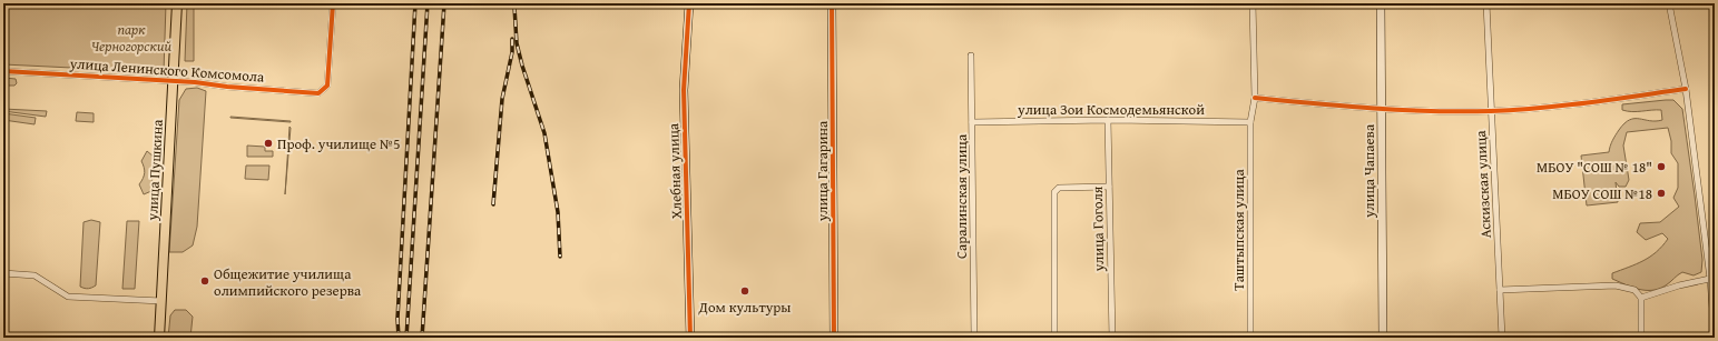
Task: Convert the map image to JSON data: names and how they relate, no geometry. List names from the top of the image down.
{
  "streets": {
    "main road": ["улица Пушкина"],
    "street": [
      "улица Ленинского Комсомола",
      "улица Зои Космодемьянской",
      "Хлебная улица",
      "улица Гагарина",
      "улица Чапаева",
      "Аскизская улица",
      "Саралинская улица",
      "улица Гоголя",
      "Таштыпская улица"
    ]
  },
  "crossings": [
    ["улица Ленинского Комсомола", "улица Пушкина"],
    ["улица Зои Космодемьянской", "Саралинская улица"],
    ["улица Зои Космодемьянской", "улица Гоголя"],
    ["улица Зои Космодемьянской", "Таштыпская улица"]
  ],
  "parks": ["парк Черногорский"],
  "places": [
    "Проф. училище №5",
    "МБОУ \"СОШ № 18\"",
    "МБОУ СОШ №18",
    "Общежитие училища олимпийского резерва",
    "Дом культуры"
  ]
}
